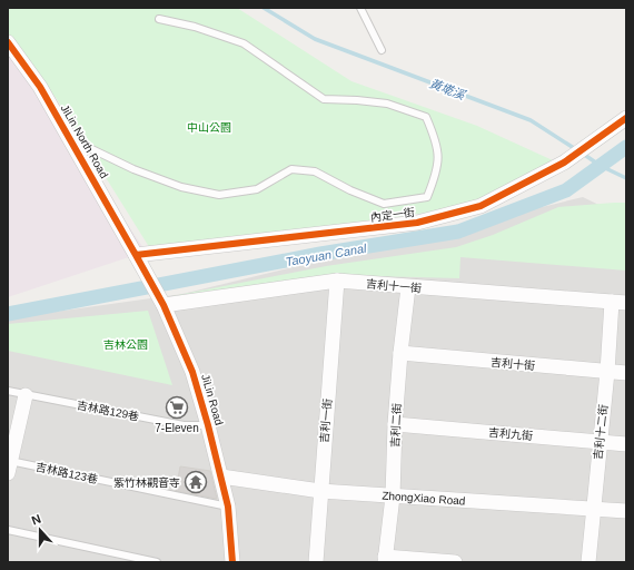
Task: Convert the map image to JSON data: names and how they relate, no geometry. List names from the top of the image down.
{
  "streets": {
    "street": [
      "JiLin North Road",
      "內定一街",
      "吉利十一街",
      "吉利十街",
      "JiLin Road",
      "吉利一街",
      "吉利二街",
      "吉利十二街",
      "吉利九街",
      "ZhongXiao Road"
    ],
    "lane": ["吉林路129巷", "吉林路123巷"]
  },
  "crossings": [
    ["JiLin North Road", "內定一街"],
    ["JiLin North Road", "JiLin Road"],
    ["內定一街", "JiLin Road"],
    ["吉利十一街", "JiLin Road"],
    ["吉利十一街", "吉利一街"],
    ["吉利十一街", "吉利二街"],
    ["吉利十一街", "吉利十二街"],
    ["吉利十街", "吉利二街"],
    ["吉利十街", "吉利十二街"],
    ["JiLin Road", "吉林路129巷"],
    ["JiLin Road", "吉林路123巷"],
    ["JiLin Road", "ZhongXiao Road"],
    ["吉利一街", "ZhongXiao Road"],
    ["吉利二街", "吉利九街"],
    ["吉利二街", "ZhongXiao Road"],
    ["吉利十二街", "吉利九街"],
    ["吉利十二街", "ZhongXiao Road"]
  ],
  "water": ["黃墘溪", "Taoyuan Canal"],
  "parks": ["中山公園", "吉林公園"],
  "places": {
    "supermarket": ["7-Eleven"],
    "temple": ["紫竹林觀音寺"]
  },
  "north": "top"
}
